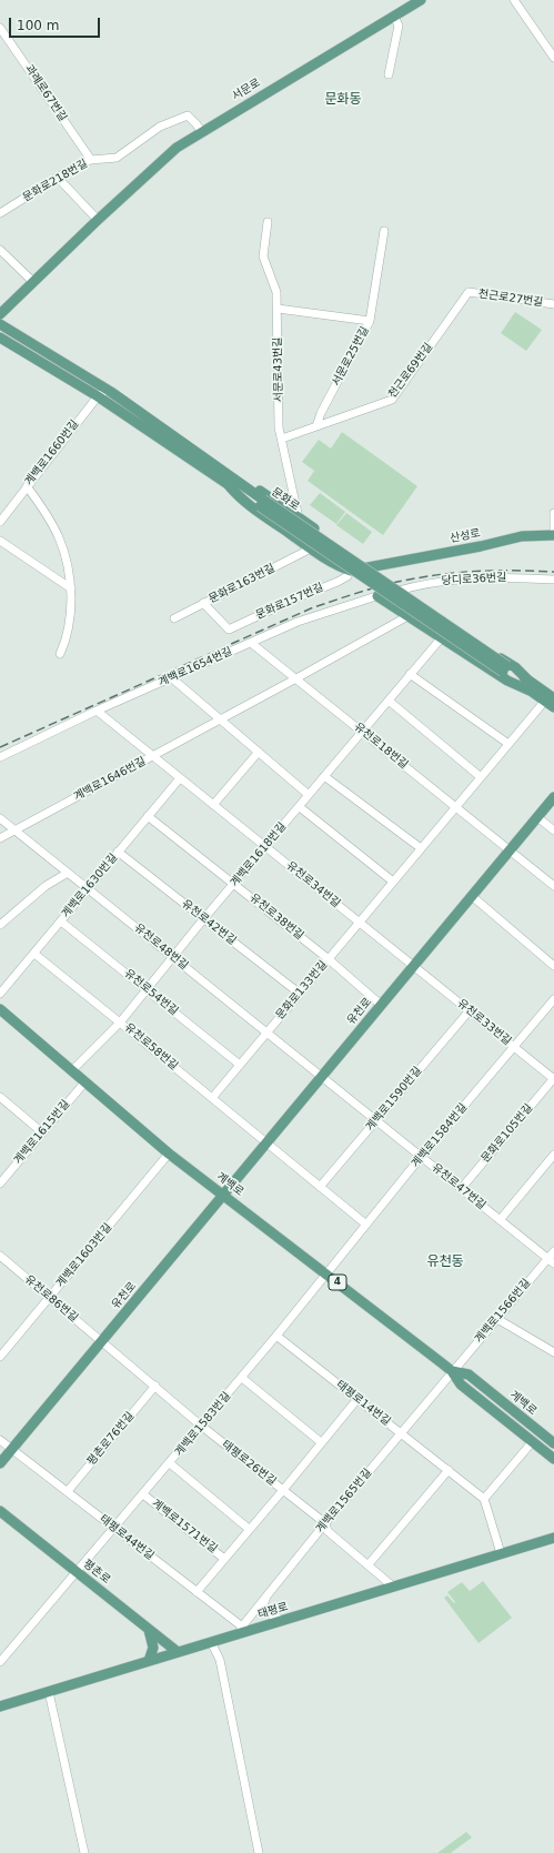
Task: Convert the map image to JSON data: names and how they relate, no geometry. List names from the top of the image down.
{
  "streets": {
    "main road": [
      "서문로",
      "문화로",
      "산성로",
      "유천로",
      "계백로",
      "4",
      "평촌로",
      "태평로"
    ],
    "street": [
      "과례로67번길",
      "문화로218번길",
      "천근로27번길",
      "서문로25번길",
      "서문로43번길",
      "천근로69번길",
      "계백로1660번길",
      "당디로36번길",
      "문화로163번길",
      "문화로157번길",
      "계백로1654번길",
      "유천로18번길",
      "계백로1646번길",
      "계백로1618번길",
      "유천로34번길",
      "계백로1630번길",
      "유천로38번길",
      "유천로42번길",
      "유천로48번길",
      "문화로133번길",
      "유천로54번길",
      "유천로33번길",
      "유천로58번길",
      "계백로1590번길",
      "계백로1615번길",
      "문화로105번길",
      "계백로1584번길",
      "유천로47번길",
      "계백로1603번길",
      "유천로86번길",
      "계백로1566번길",
      "태평로14번길",
      "계백로1583번길",
      "평촌로76번길",
      "태평로26번길",
      "계백로1565번길",
      "계백로1571번길",
      "태평로44번길"
    ]
  },
  "crossings": [
    ["서문로", "문화로218번길"],
    ["과례로67번길", "문화로218번길"],
    ["천근로27번길", "천근로69번길"],
    ["서문로25번길", "천근로69번길"],
    ["서문로43번길", "천근로69번길"],
    ["계백로1660번길", "문화로"],
    ["문화로", "문화로133번길"],
    ["산성로", "문화로157번길"],
    ["당디로36번길", "계백로1654번길"],
    ["문화로163번길", "문화로157번길"],
    ["계백로1654번길", "유천로18번길"],
    ["계백로1654번길", "유천로34번길"],
    ["유천로18번길", "계백로1646번길"],
    ["유천로18번길", "계백로1618번길"],
    ["유천로18번길", "문화로133번길"],
    ["유천로18번길", "유천로"],
    ["계백로1646번길", "유천로34번길"],
    ["계백로1646번길", "유천로48번길"],
    ["계백로1618번길", "유천로34번길"],
    ["계백로1618번길", "유천로38번길"],
    ["계백로1618번길", "유천로42번길"],
    ["계백로1618번길", "유천로48번길"],
    ["계백로1618번길", "유천로54번길"],
    ["계백로1618번길", "유천로58번길"],
    ["계백로1618번길", "계백로"],
    ["유천로34번길", "계백로1630번길"],
    ["유천로34번길", "문화로133번길"],
    ["유천로34번길", "유천로"],
    ["유천로34번길", "유천로33번길"],
    ["계백로1630번길", "유천로38번길"],
    ["계백로1630번길", "유천로42번길"],
    ["계백로1630번길", "유천로48번길"],
    ["계백로1630번길", "유천로54번길"],
    ["계백로1630번길", "유천로58번길"],
    ["유천로38번길", "문화로133번길"],
    ["유천로38번길", "유천로"],
    ["유천로42번길", "문화로133번길"],
    ["유천로48번길", "문화로133번길"],
    ["유천로48번길", "유천로"],
    ["유천로48번길", "유천로47번길"],
    ["문화로133번길", "유천로54번길"],
    ["문화로133번길", "유천로58번길"],
    ["유천로", "유천로33번길"],
    ["유천로", "유천로58번길"],
    ["유천로", "계백로"],
    ["유천로", "유천로47번길"],
    ["유천로", "유천로86번길"],
    ["유천로", "태평로26번길"],
    ["유천로", "태평로44번길"],
    ["유천로33번길", "계백로1590번길"],
    ["유천로33번길", "문화로105번길"],
    ["유천로33번길", "계백로1584번길"],
    ["계백로1590번길", "유천로47번길"],
    ["계백로1615번길", "계백로"],
    ["문화로105번길", "유천로47번길"],
    ["계백로1584번길", "계백로"],
    ["계백로1584번길", "유천로47번길"],
    ["계백로1584번길", "계백로1583번길"],
    ["계백로", "계백로1603번길"],
    ["계백로", "계백로1566번길"],
    ["계백로", "계백로1583번길"],
    ["계백로", "계백로1565번길"],
    ["유천로47번길", "계백로1566번길"],
    ["계백로1603번길", "유천로86번길"],
    ["유천로86번길", "태평로26번길"],
    ["계백로1566번길", "계백로1565번길"],
    ["태평로14번길", "계백로1583번길"],
    ["태평로14번길", "계백로1565번길"],
    ["태평로14번길", "계백로1571번길"],
    ["계백로1583번길", "태평로26번길"],
    ["계백로1583번길", "계백로1571번길"],
    ["계백로1583번길", "태평로44번길"],
    ["계백로1583번길", "평촌로"],
    ["평촌로76번길", "태평로26번길"],
    ["평촌로76번길", "태평로44번길"],
    ["태평로26번길", "계백로1565번길"],
    ["태평로26번길", "계백로1571번길"],
    ["태평로26번길", "태평로"],
    ["계백로1565번길", "태평로44번길"],
    ["계백로1565번길", "태평로"],
    ["계백로1571번길", "태평로44번길"],
    ["태평로44번길", "태평로"],
    ["평촌로", "태평로"]
  ],
  "districts": ["문화동", "유천동"],
  "scale_bar": "100 m"
}
